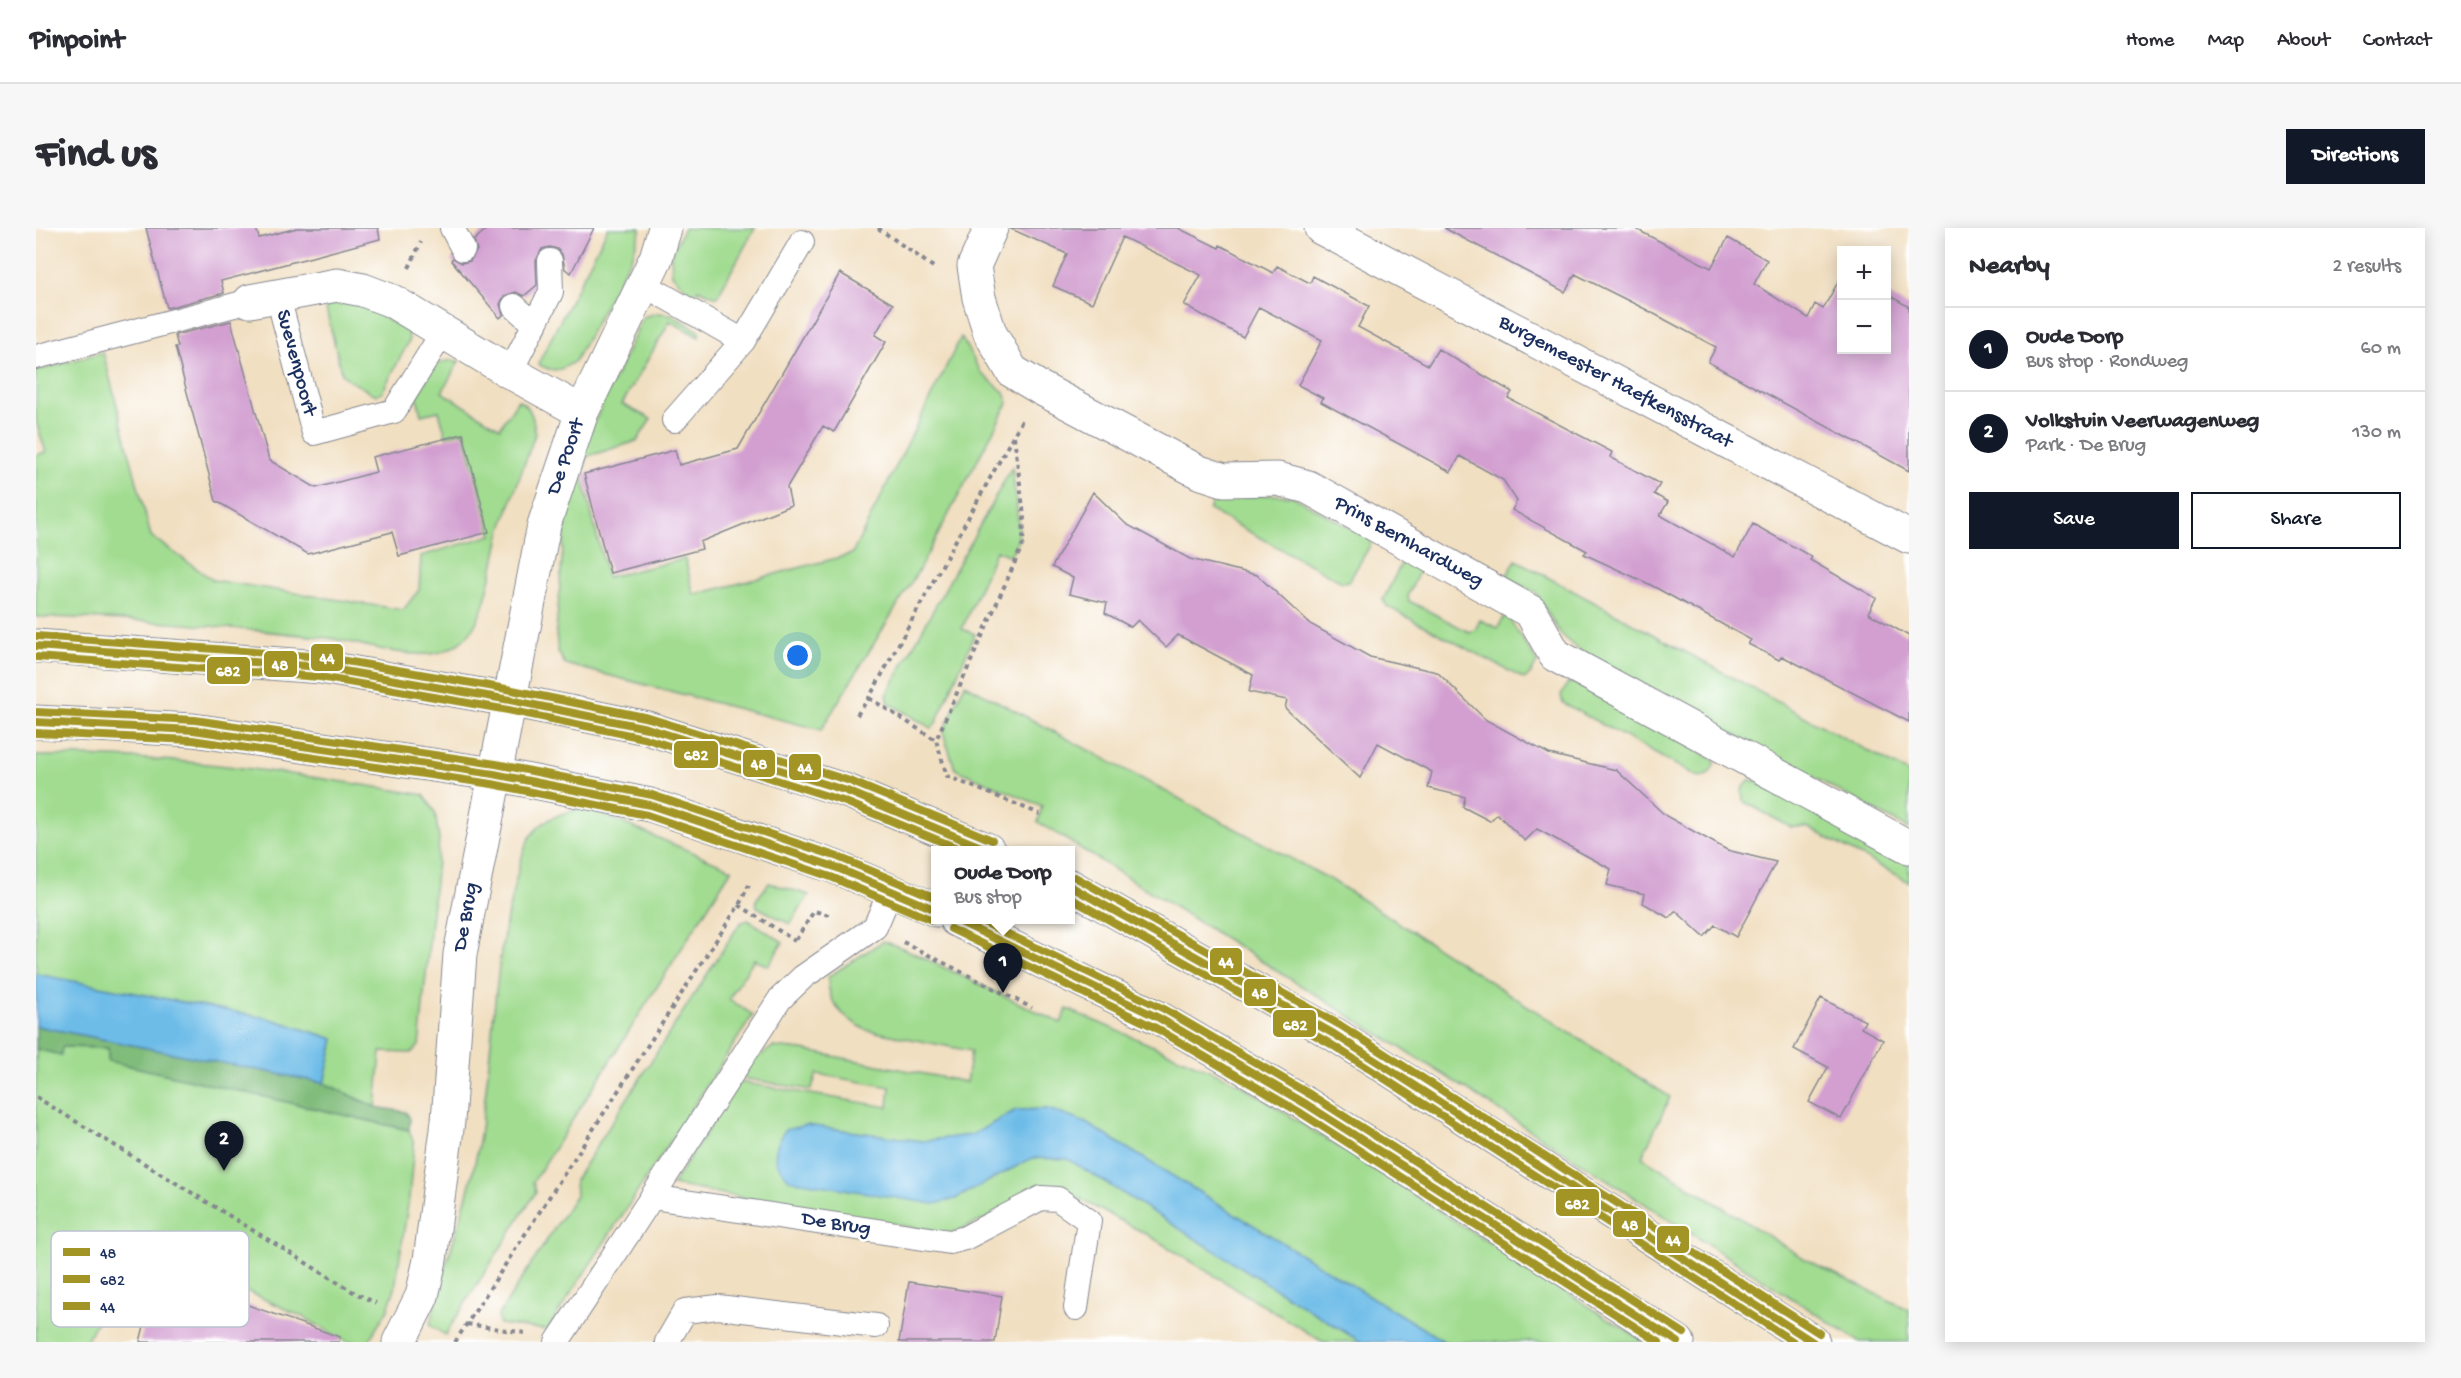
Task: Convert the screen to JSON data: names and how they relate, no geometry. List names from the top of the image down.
{
  "streets": {
    "main road": [
      "Suevenpoort",
      "Burgemeester Haefkensstraat",
      "De Poort",
      "Prins Bernhardweg",
      "De Brug"
    ]
  },
  "crossings": [
    ["Suevenpoort", "De Poort"],
    ["De Poort", "De Brug"]
  ],
  "lines": ["transit line 44", "transit line 48", "transit line 682"],
  "legend": ["48", "682", "44"],
  "page": {
    "header": "Pinpoint",
    "nav": [
      "Home",
      "Map",
      "About",
      "Contact"
    ],
    "buttons": [
      "Directions",
      ["Save", "Share"]
    ],
    "title": "Find us",
    "heading": ["Nearby", "2 results"],
    "map_buttons": ["+", "−"],
    "list": [
      {
        "mark": "1",
        "name": "Oude Dorp",
        "note": "Bus stop · Rondweg",
        "value": "60 m"
      },
      {
        "mark": "2",
        "name": "Volkstuin Veerwagenweg",
        "note": "Park · De Brug",
        "value": "130 m"
      }
    ],
    "popup": ["Oude Dorp", "Bus stop"],
    "pins": ["1", "2"]
  }
}
